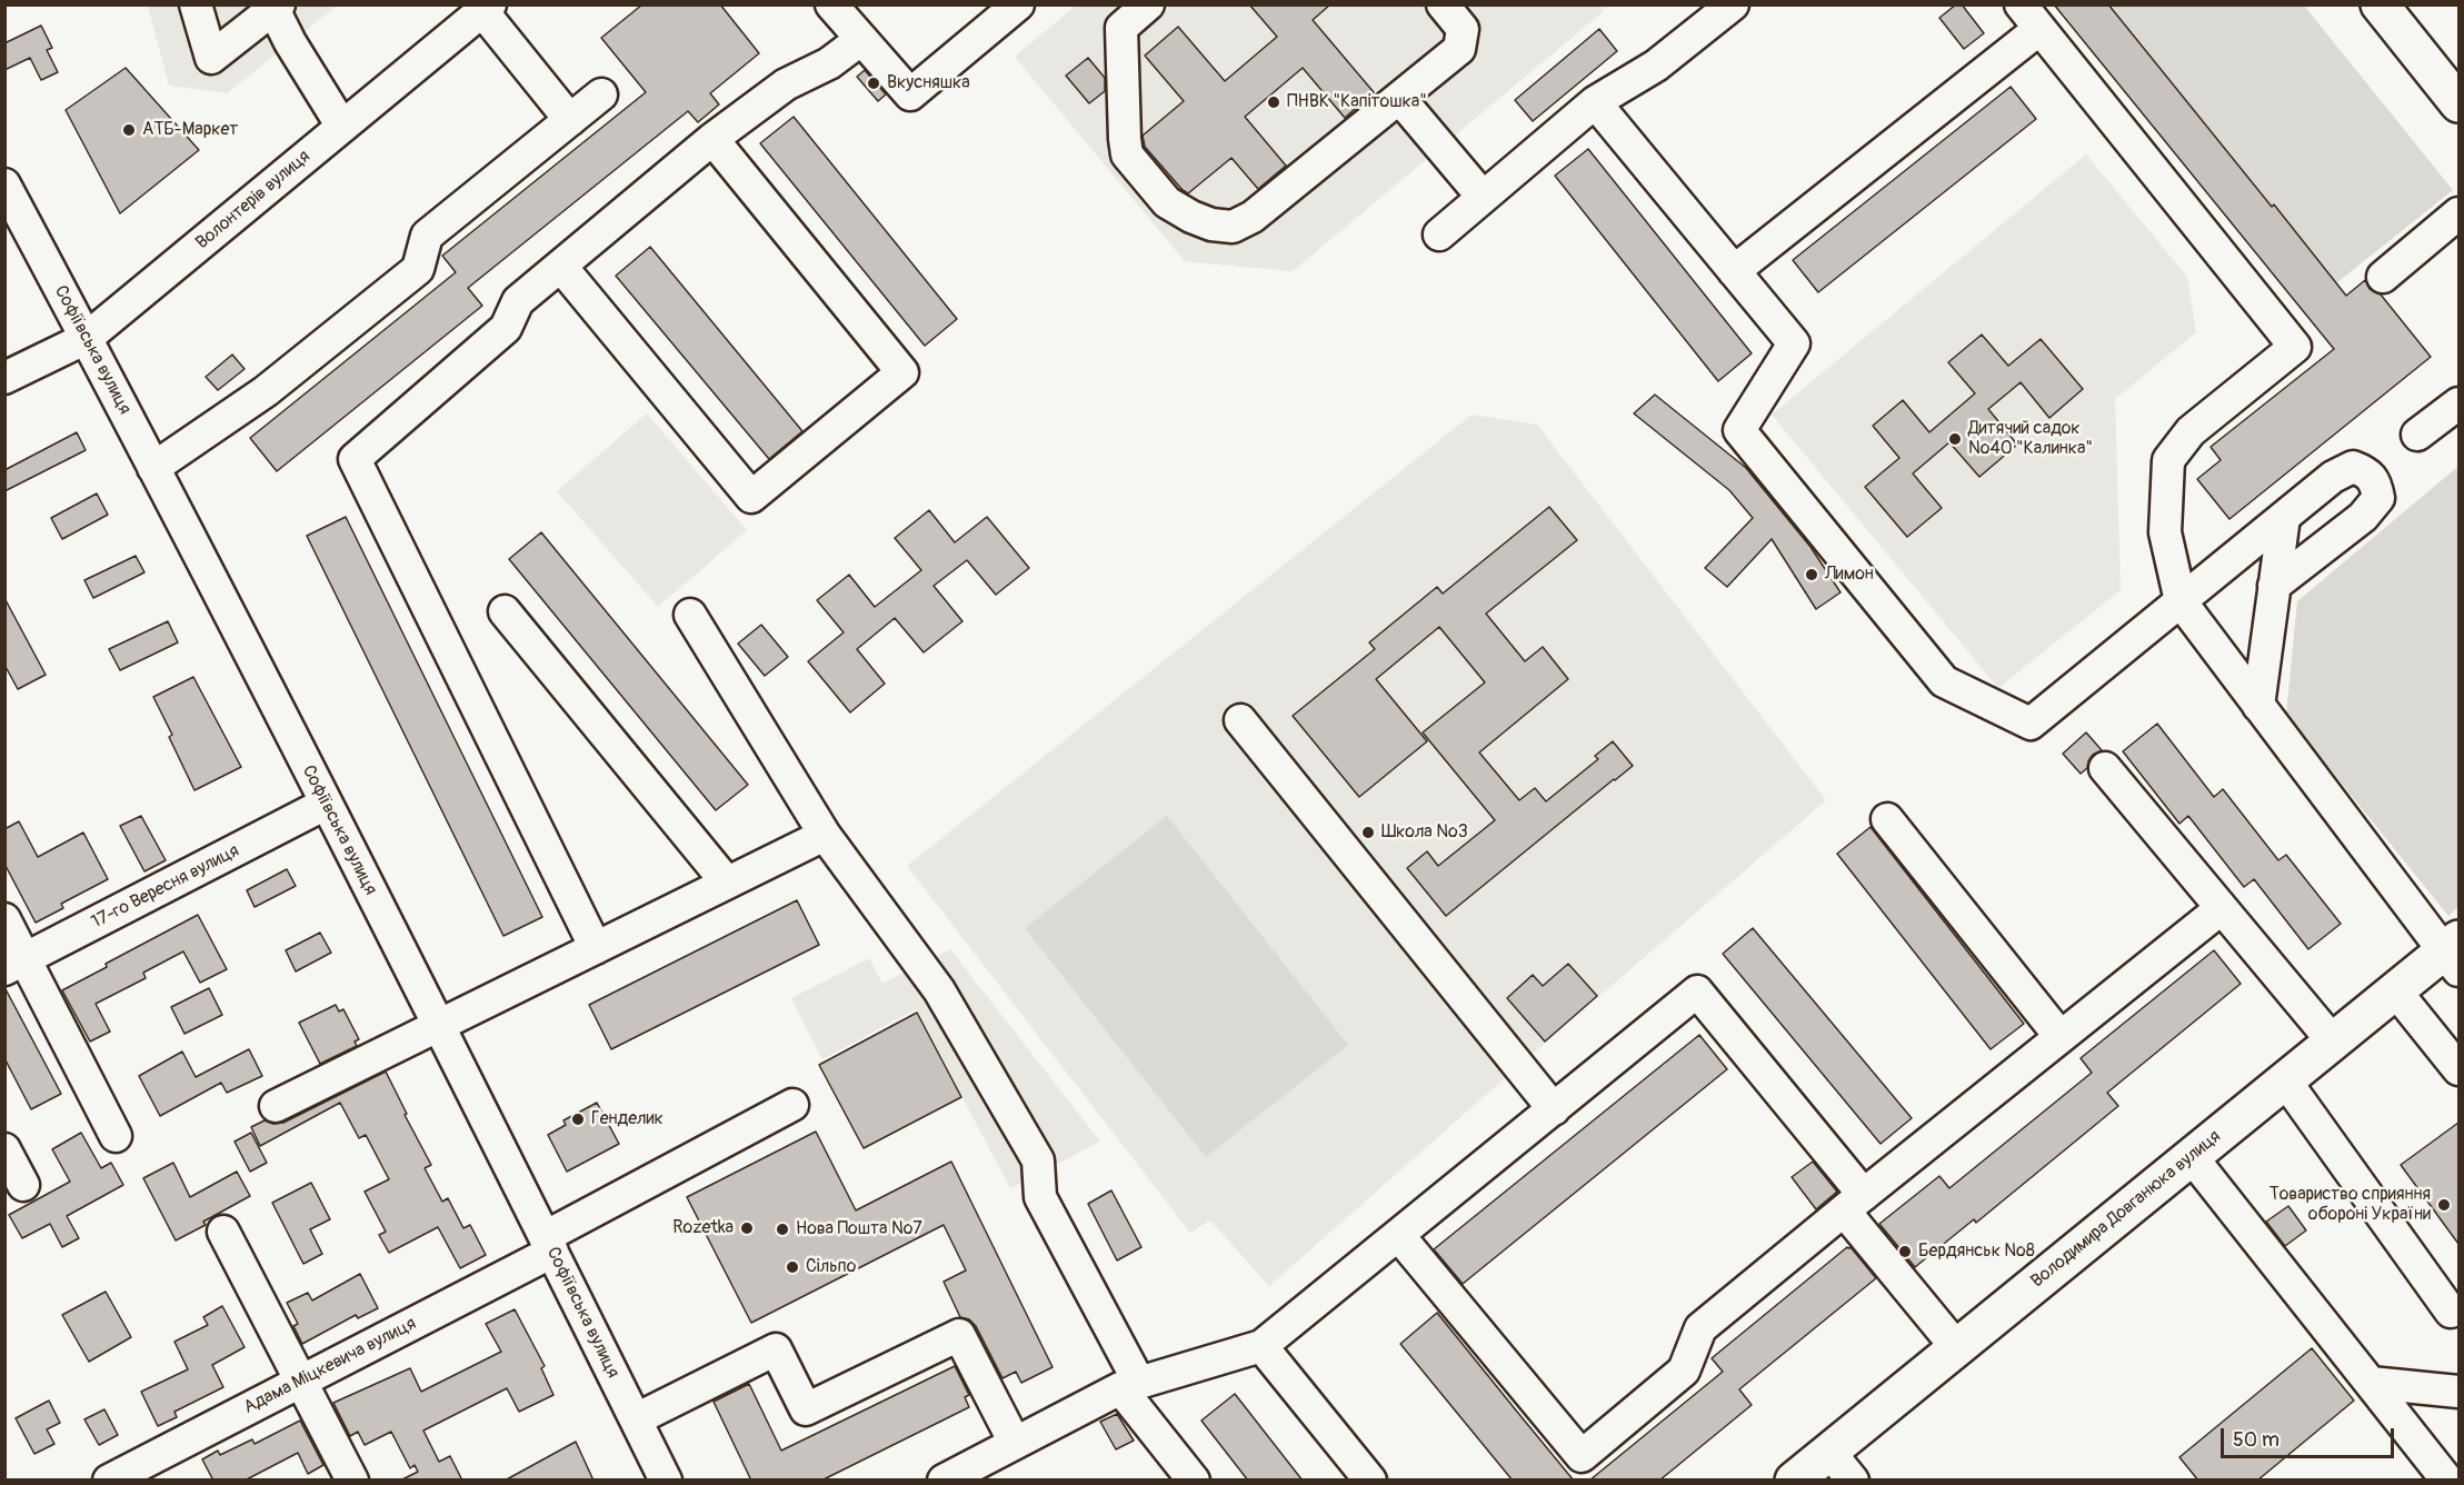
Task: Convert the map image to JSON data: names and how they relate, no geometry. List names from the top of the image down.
{
  "streets": {
    "main road": ["Володимира Довганюка вулиця"],
    "street": [
      "Волонтерів вулиця",
      "Софіївська вулиця",
      "17-го Вересня вулиця",
      "Адама Міцкевича вулиця"
    ]
  },
  "crossings": [
    ["Волонтерів вулиця", "Софіївська вулиця"],
    ["Софіївська вулиця", "17-го Вересня вулиця"],
    ["Софіївська вулиця", "Адама Міцкевича вулиця"]
  ],
  "places": [
    "Вкусняшка",
    "ПНВК \"Капітошка\"",
    "АТБ-Маркет",
    "Дитячий садок №40 \"Калинка\"",
    "Лимон",
    "Школа №3",
    "Генделик",
    "Товариство сприяння обороні України",
    "Rozetka",
    "Нова Пошта №7",
    "Бердянськ №8",
    "Сільпо"
  ],
  "scale_bar": "50 m"
}
